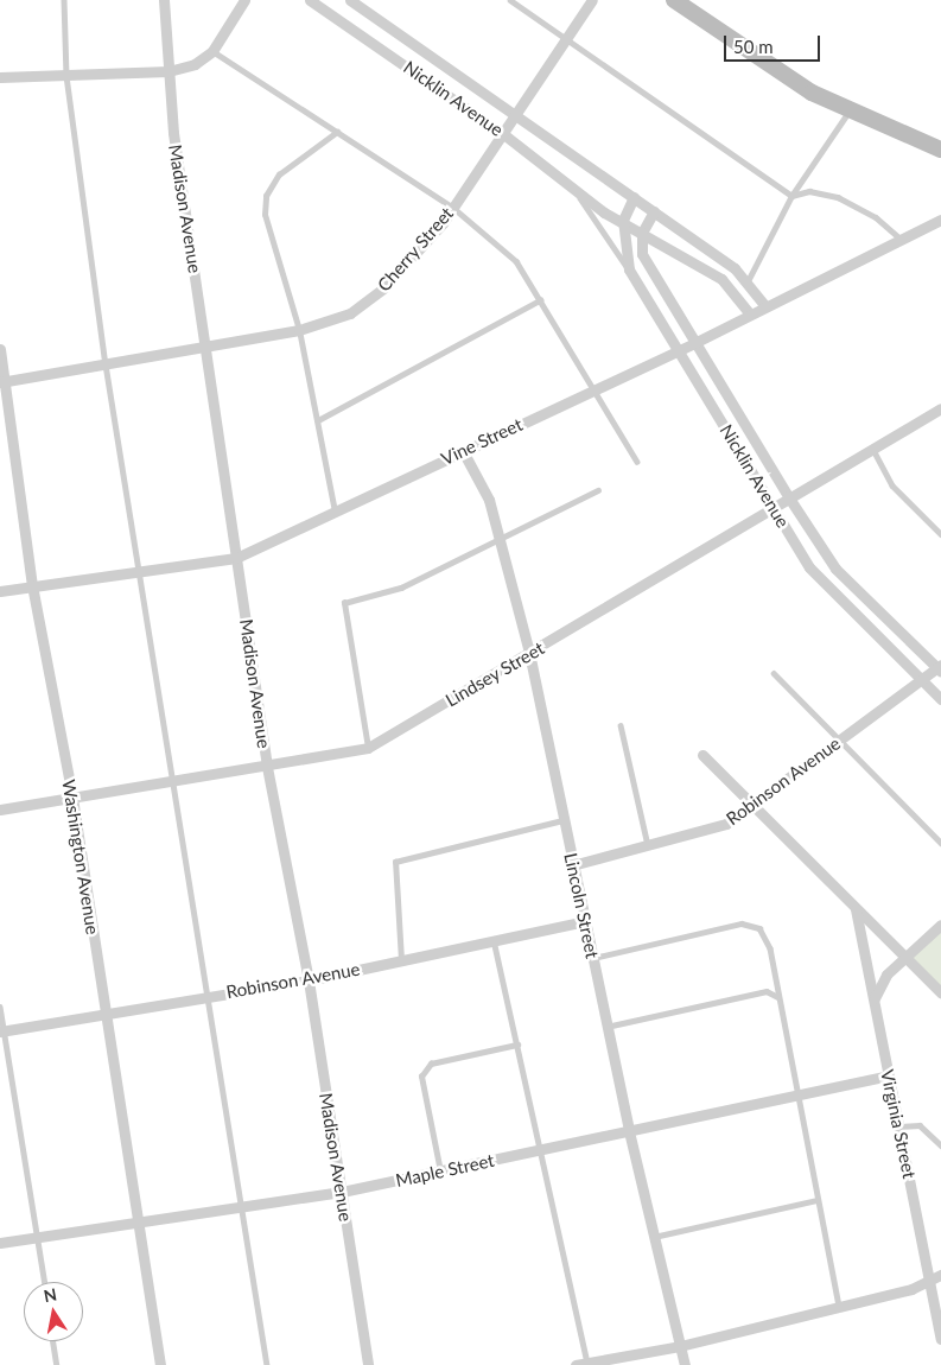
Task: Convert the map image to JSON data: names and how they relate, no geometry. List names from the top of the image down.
{
  "streets": {
    "street": [
      "Nicklin Avenue",
      "Madison Avenue",
      "Cherry Street",
      "Vine Street",
      "Lindsey Street",
      "Robinson Avenue",
      "Washington Avenue",
      "Lincoln Street",
      "Virginia Street",
      "Maple Street"
    ]
  },
  "crossings": [
    ["Nicklin Avenue", "Cherry Street"],
    ["Nicklin Avenue", "Vine Street"],
    ["Nicklin Avenue", "Lindsey Street"],
    ["Nicklin Avenue", "Robinson Avenue"],
    ["Madison Avenue", "Cherry Street"],
    ["Madison Avenue", "Vine Street"],
    ["Madison Avenue", "Lindsey Street"],
    ["Madison Avenue", "Robinson Avenue"],
    ["Madison Avenue", "Maple Street"],
    ["Cherry Street", "Washington Avenue"],
    ["Vine Street", "Washington Avenue"],
    ["Vine Street", "Lincoln Street"],
    ["Lindsey Street", "Washington Avenue"],
    ["Lindsey Street", "Lincoln Street"],
    ["Robinson Avenue", "Washington Avenue"],
    ["Robinson Avenue", "Lincoln Street"],
    ["Washington Avenue", "Maple Street"],
    ["Lincoln Street", "Maple Street"],
    ["Virginia Street", "Maple Street"]
  ],
  "scale_bar": "50 m",
  "north": "top"
}
